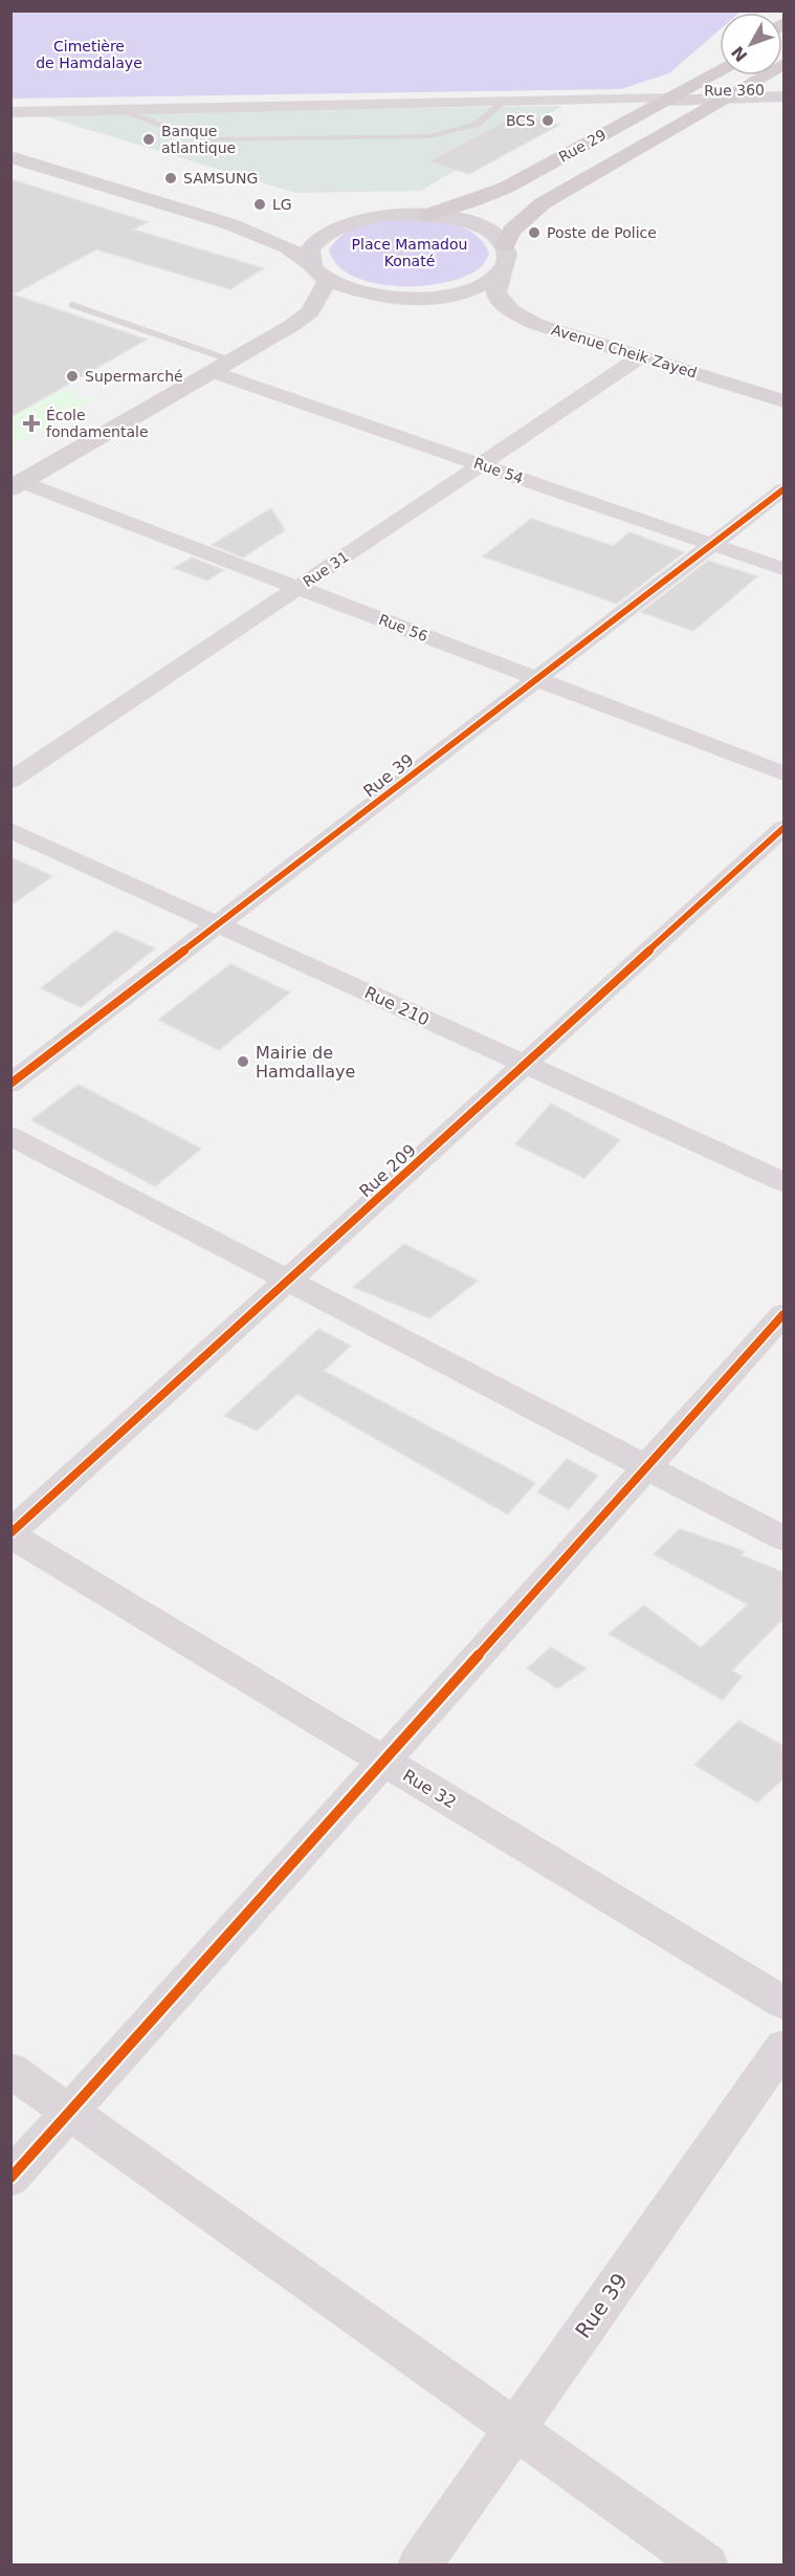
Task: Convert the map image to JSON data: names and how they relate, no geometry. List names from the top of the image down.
{
  "streets": {
    "main road": ["Rue 360", "Rue 29", "Avenue Cheik Zayed"],
    "street": [
      "Rue 54",
      "Rue 31",
      "Rue 56",
      "Rue 39",
      "Rue 210",
      "Rue 209",
      "Rue 32"
    ]
  },
  "crossings": [
    ["Avenue Cheik Zayed", "Rue 31"],
    ["Rue 54", "Rue 31"],
    ["Rue 54", "Rue 39"],
    ["Rue 31", "Rue 56"],
    ["Rue 56", "Rue 39"],
    ["Rue 39", "Rue 210"],
    ["Rue 210", "Rue 209"],
    ["Rue 209", "Rue 32"]
  ],
  "parks": ["Cimetière de Hamdalaye", "Place Mamadou Konaté"],
  "places": {
    "other": [
      "BCS",
      "Banque atlantique",
      "SAMSUNG",
      "LG",
      "Poste de Police",
      "Supermarché",
      "Mairie de Hamdallaye"
    ],
    "health": ["École fondamentale"]
  },
  "north": "bottom left"
}
